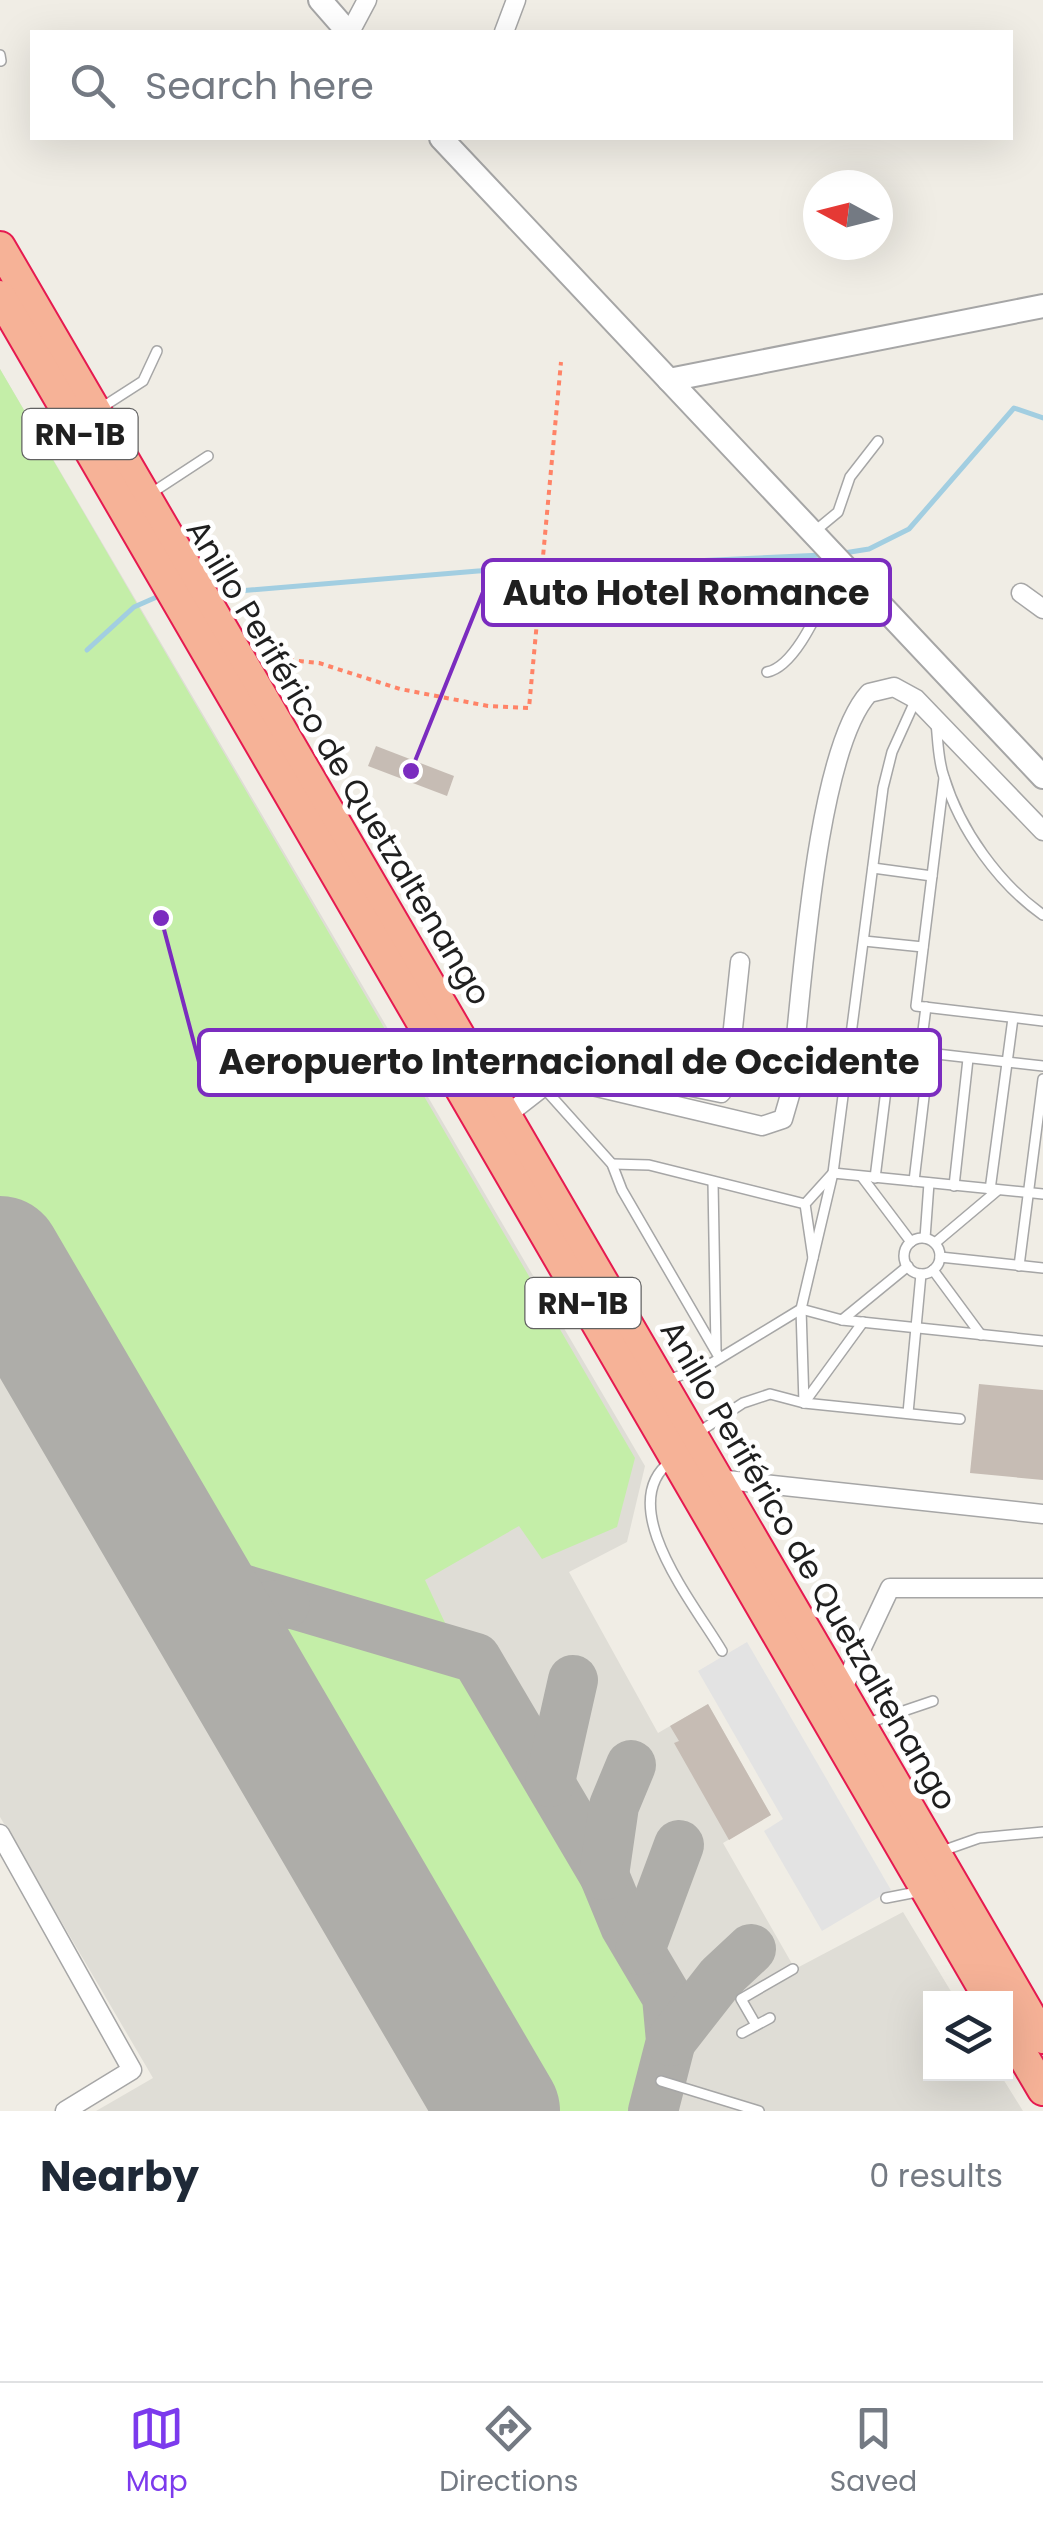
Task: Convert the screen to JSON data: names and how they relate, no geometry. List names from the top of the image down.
{
  "streets": {
    "highway": ["RN-1B", "Anillo Periférico de Quetzaltenango"]
  },
  "places": ["Auto Hotel Romance", "Aeropuerto Internacional de Occidente"],
  "north": "left",
  "page": {
    "search": "Search here",
    "heading": ["Nearby", "0 results"],
    "nav": ["Map", "Directions", "Saved"]
  }
}
